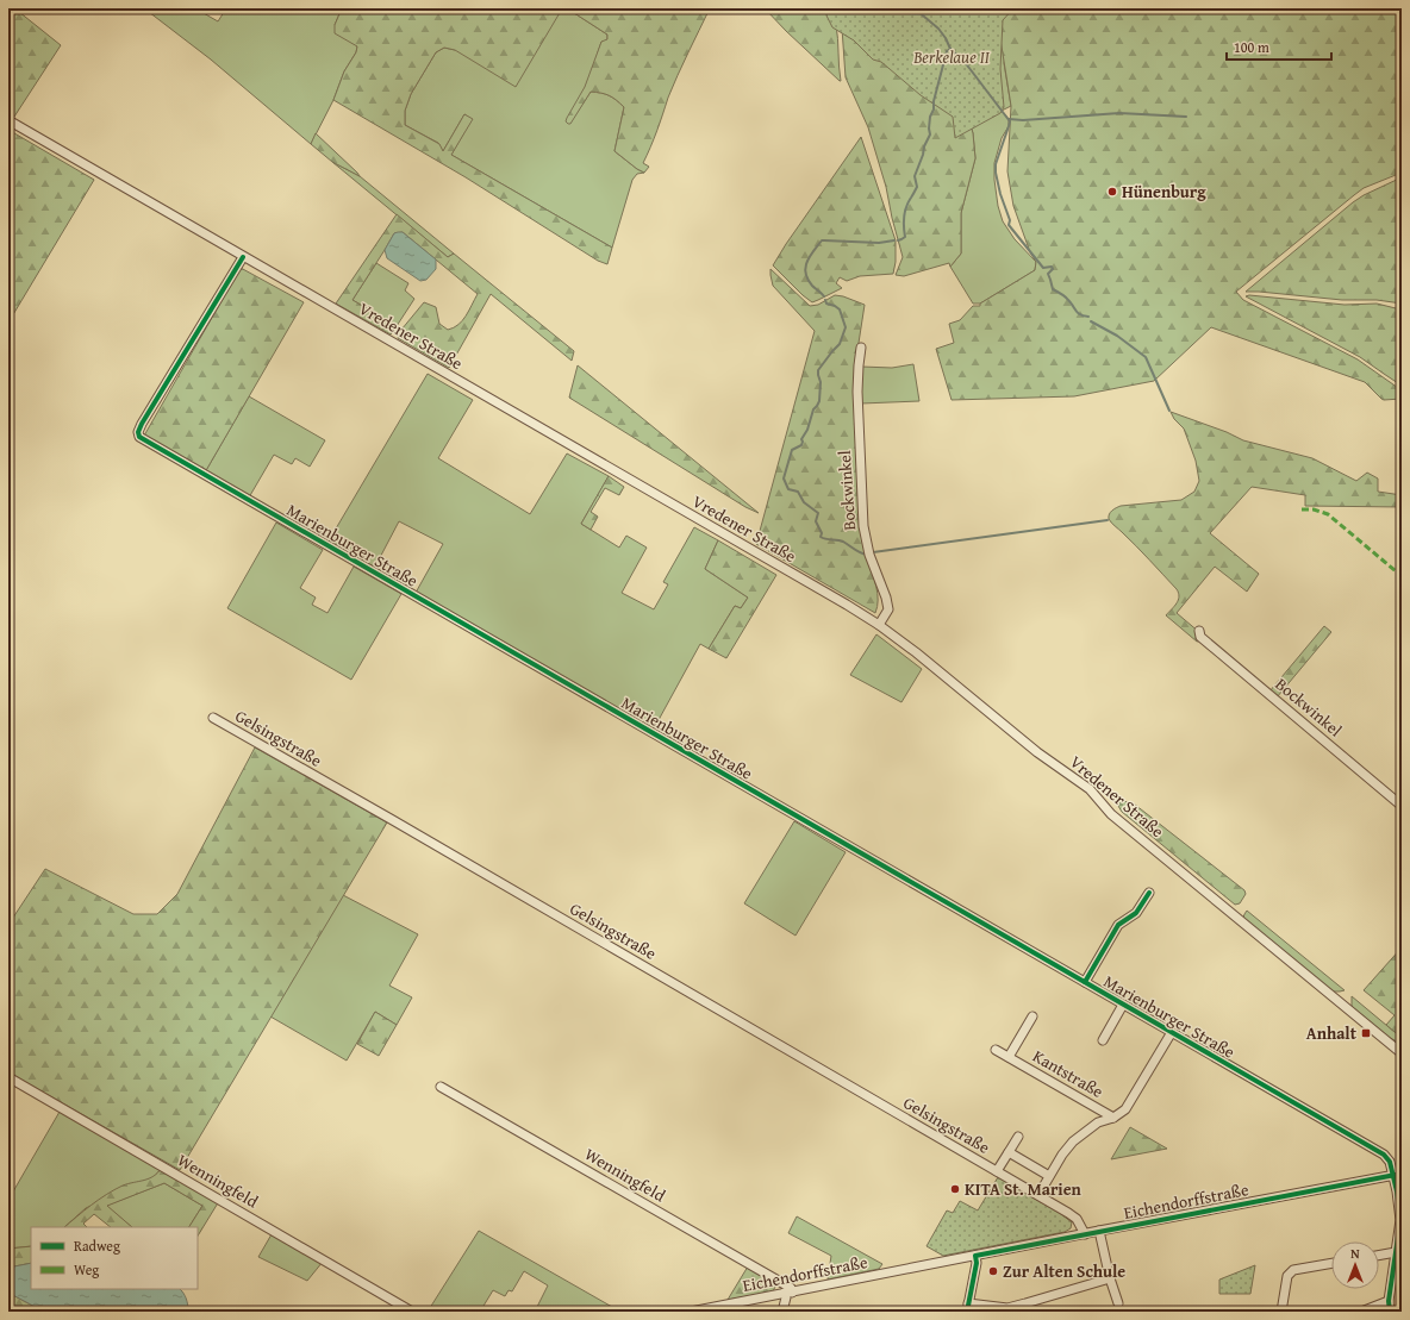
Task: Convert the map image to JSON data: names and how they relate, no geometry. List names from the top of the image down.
{
  "streets": {
    "street": [
      "Vredener Straße",
      "Bockwinkel",
      "Marienburger Straße",
      "Gelsingstraße",
      "Kantstraße",
      "Wenningfeld",
      "Eichendorffstraße"
    ]
  },
  "crossings": [
    ["Vredener Straße", "Bockwinkel"],
    ["Vredener Straße", "Marienburger Straße"],
    ["Marienburger Straße", "Eichendorffstraße"],
    ["Gelsingstraße", "Eichendorffstraße"],
    ["Wenningfeld", "Eichendorffstraße"]
  ],
  "parks": ["Berkelaue II"],
  "places": {
    "other": ["Hünenburg", "KITA St. Marien", "Zur Alten Schule"],
    "transit": ["Anhalt"]
  },
  "legend": ["Radweg", "Weg"],
  "scale_bar": "100 m",
  "north": "top"
}
